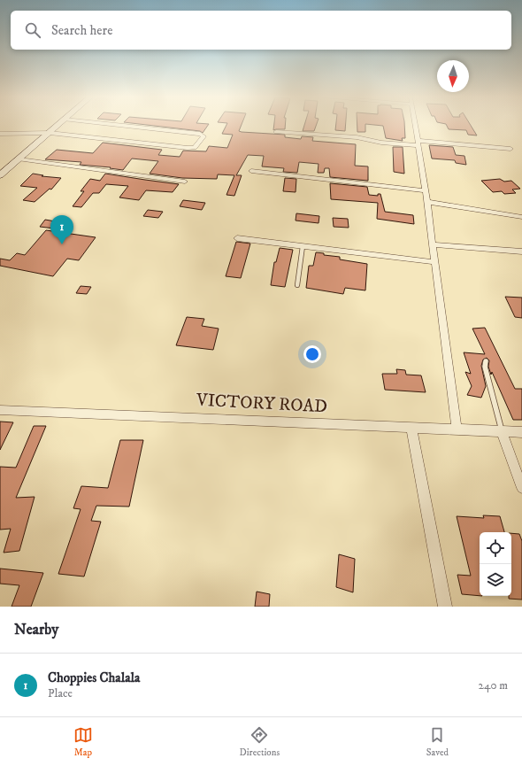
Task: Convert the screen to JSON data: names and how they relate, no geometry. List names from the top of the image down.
{
  "streets": {
    "street": ["VICTORY ROAD"]
  },
  "north": "bottom",
  "page": {
    "search": "Search here",
    "pins": "1",
    "heading": "Nearby",
    "list": [
      {
        "mark": "1",
        "name": "Choppies Chalala",
        "note": "Place",
        "value": "240 m"
      }
    ],
    "nav": ["Map", "Directions", "Saved"]
  }
}
